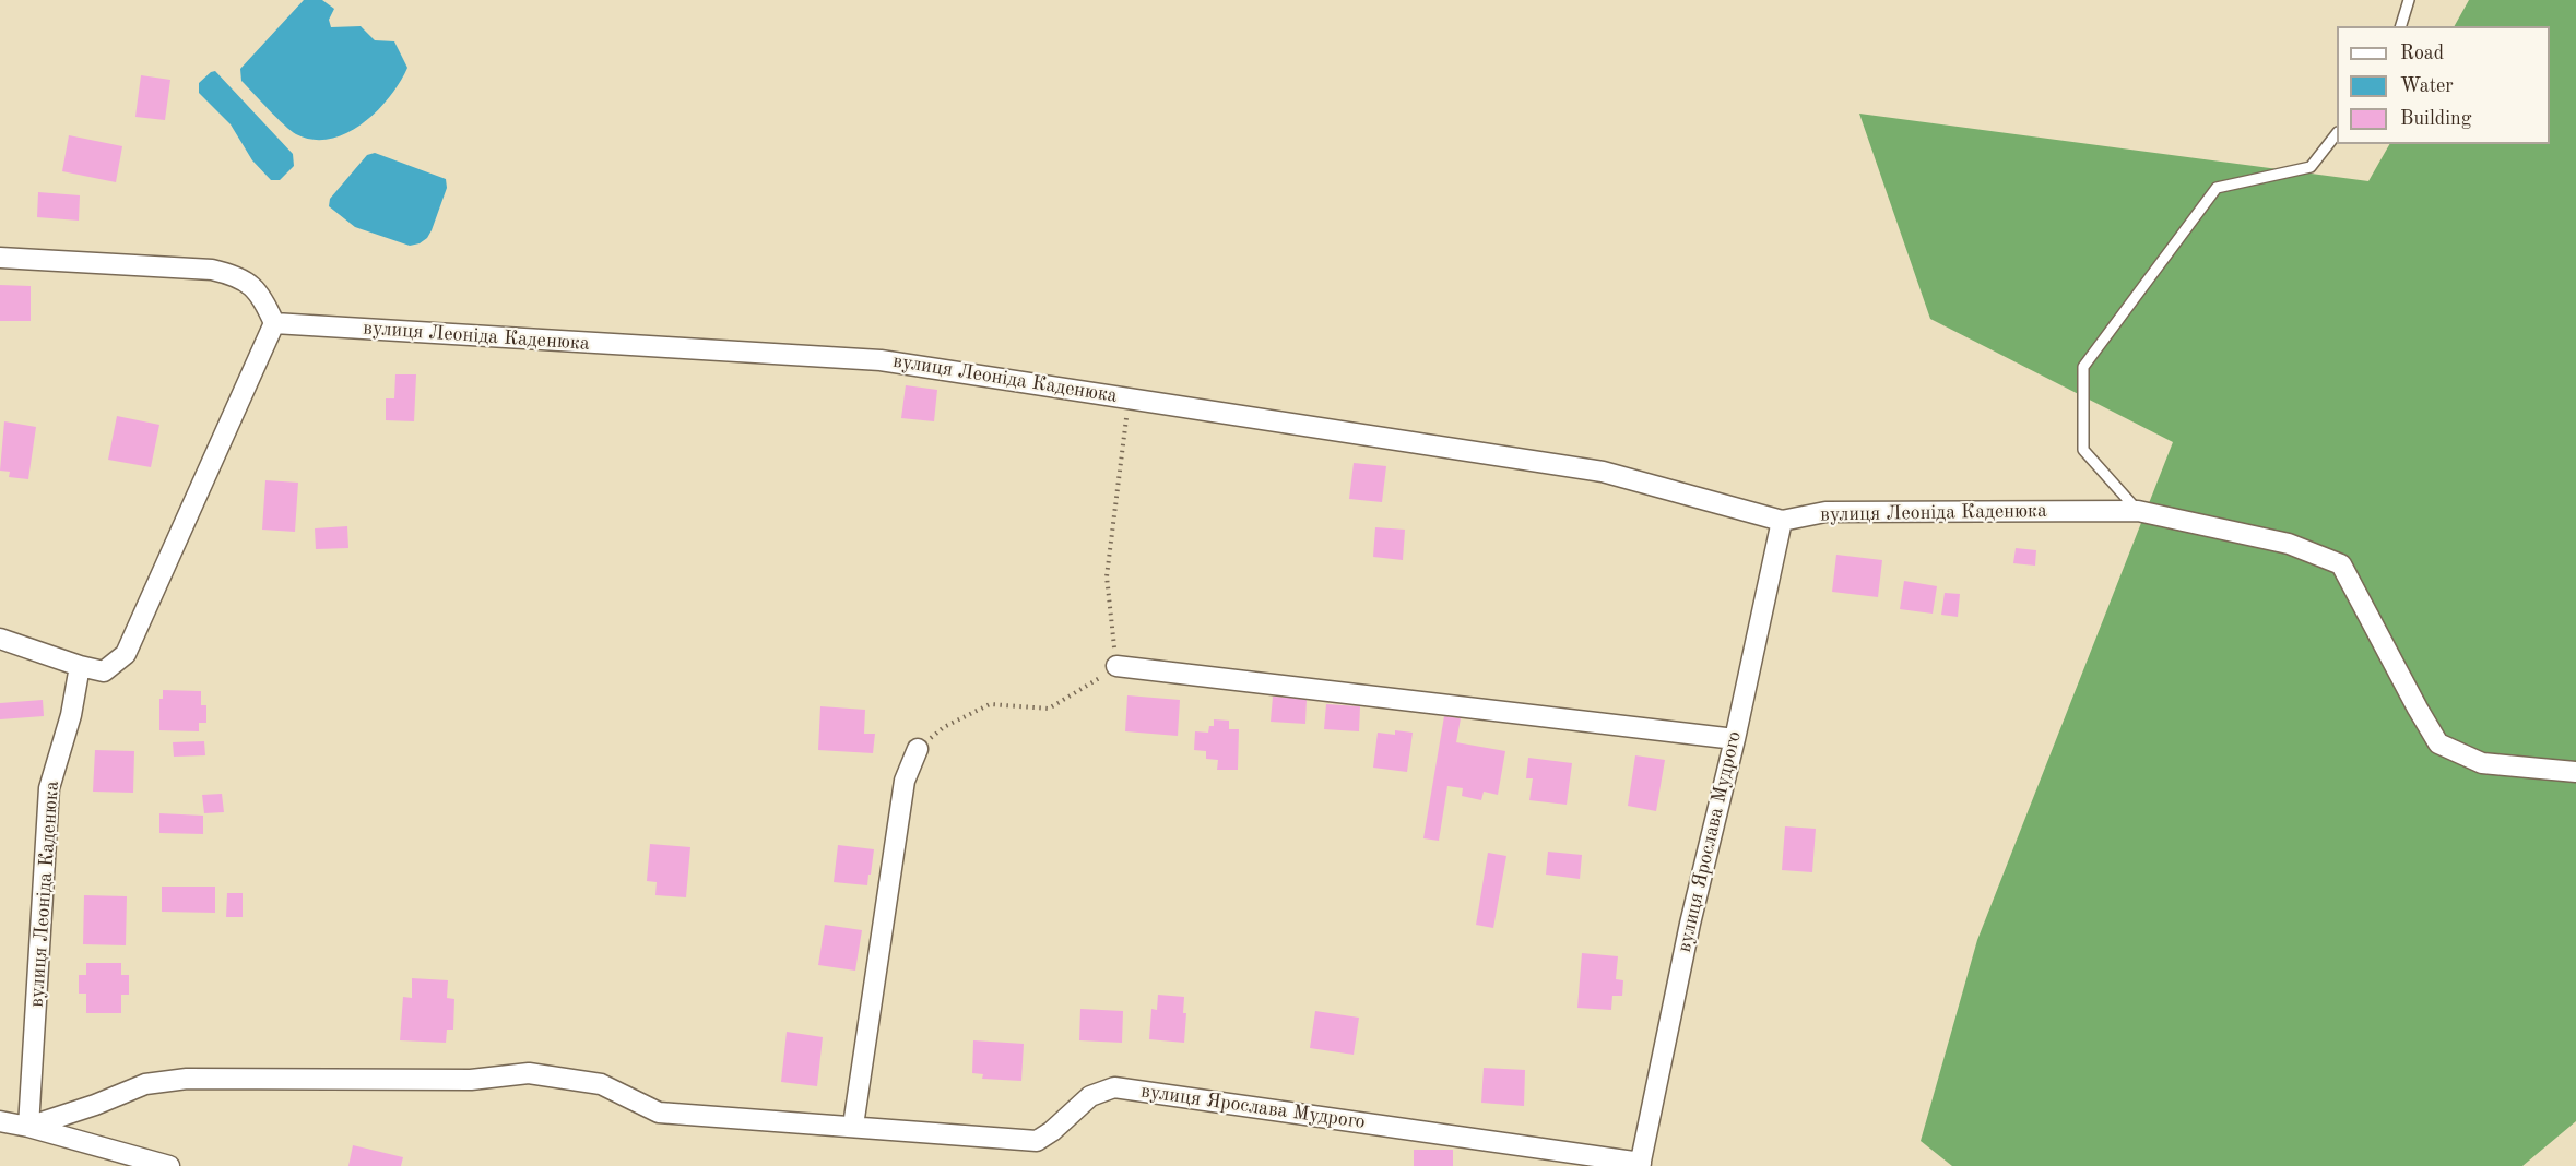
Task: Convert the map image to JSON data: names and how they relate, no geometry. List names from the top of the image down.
{
  "streets": {
    "street": ["вулиця Леоніда Каденюка", "вулиця Ярослава Мудрого"]
  },
  "crossings": [
    ["вулиця Леоніда Каденюка", "вулиця Ярослава Мудрого"]
  ],
  "legend": ["Road", "Water", "Building"]
}
